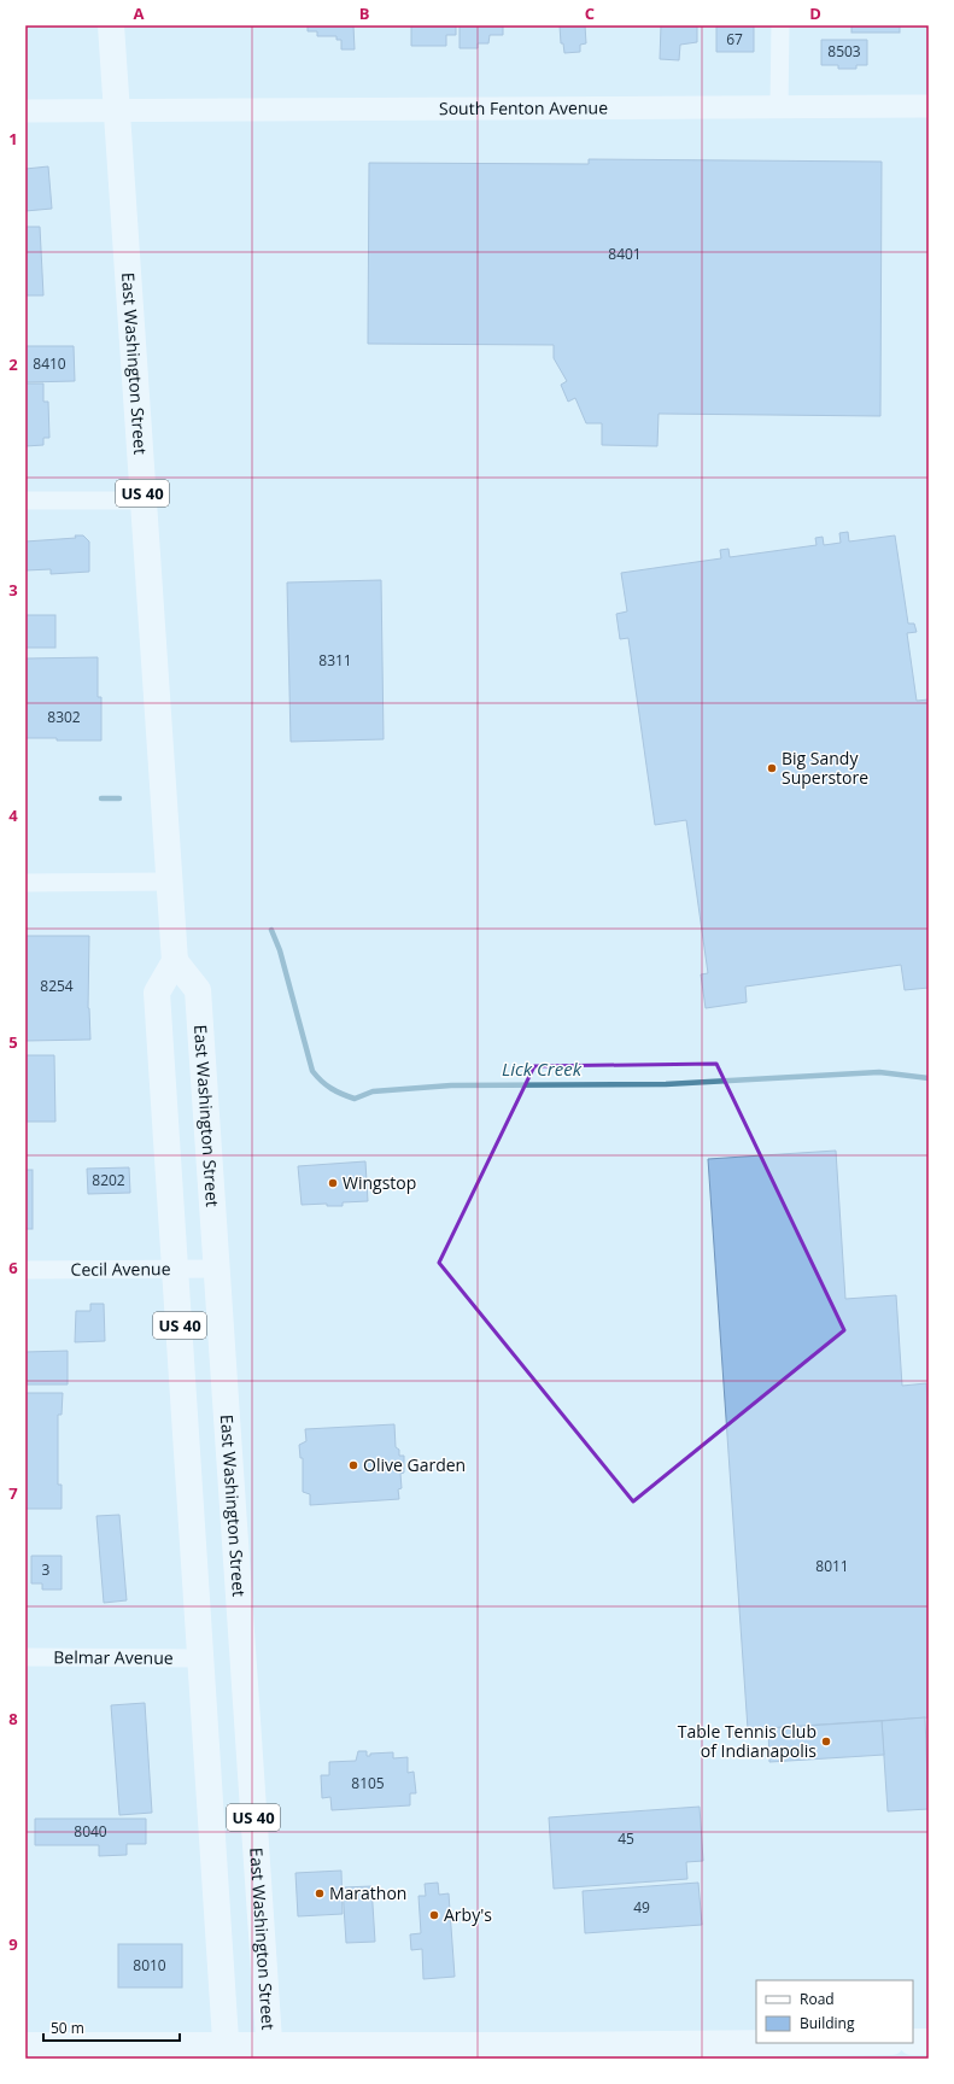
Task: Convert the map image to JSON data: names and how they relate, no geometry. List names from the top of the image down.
{
  "streets": {
    "main road": ["East Washington Street", "US 40"],
    "street": ["South Fenton Avenue", "Cecil Avenue", "Belmar Avenue"]
  },
  "crossings": [
    ["South Fenton Avenue", "East Washington Street"],
    ["East Washington Street", "US 40"],
    ["East Washington Street", "Cecil Avenue"],
    ["US 40", "Cecil Avenue"],
    ["US 40", "Belmar Avenue"]
  ],
  "water": ["Lick Creek"],
  "places": [
    "Big Sandy Superstore",
    "Wingstop",
    "Olive Garden",
    "Table Tennis Club of Indianapolis",
    "Marathon",
    "Arby's"
  ],
  "house_numbers": [
    "67",
    "8503",
    "8401",
    "8410",
    "8311",
    "8302",
    "8254",
    "8202",
    "8011",
    "3",
    "8105",
    "8040",
    "45",
    "49",
    "8010"
  ],
  "legend": ["Road", "Building"],
  "scale_bar": "50 m",
  "grid": {
    "columns": [
      "A",
      "B",
      "C",
      "D"
    ],
    "rows": [
      "1",
      "2",
      "3",
      "4",
      "5",
      "6",
      "7",
      "8",
      "9"
    ]
  }
}
